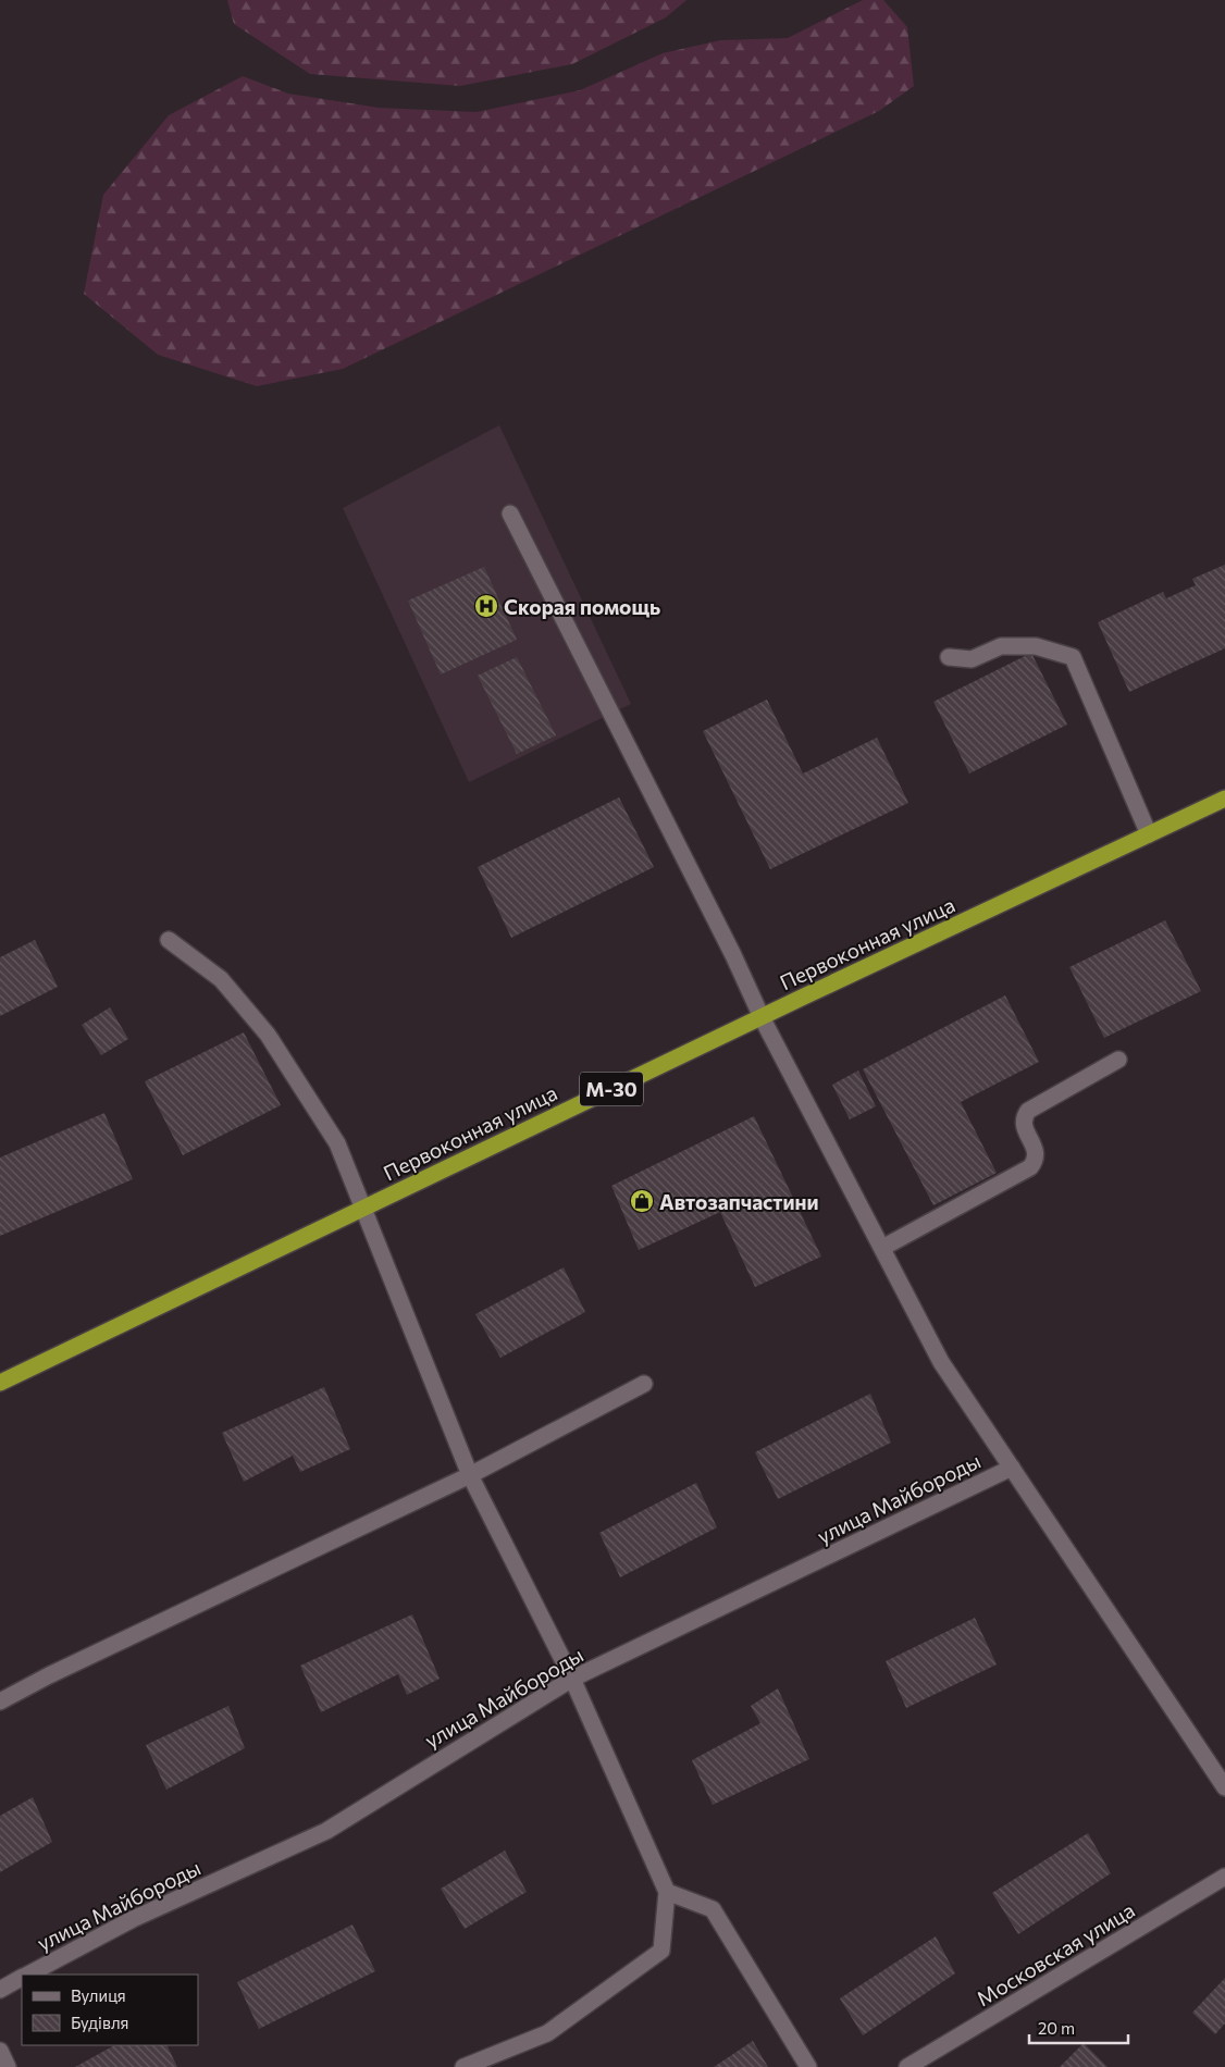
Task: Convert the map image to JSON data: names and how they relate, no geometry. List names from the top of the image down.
{
  "streets": {
    "highway": ["Первоконная улица", "М-30"],
    "street": ["улица Майбороды", "Московская улица"]
  },
  "places": {
    "hospital": ["Скорая помощь"],
    "shop": ["Автозапчастини"]
  },
  "legend": ["Вулиця", "Будівля"],
  "scale_bar": "20 m"
}
